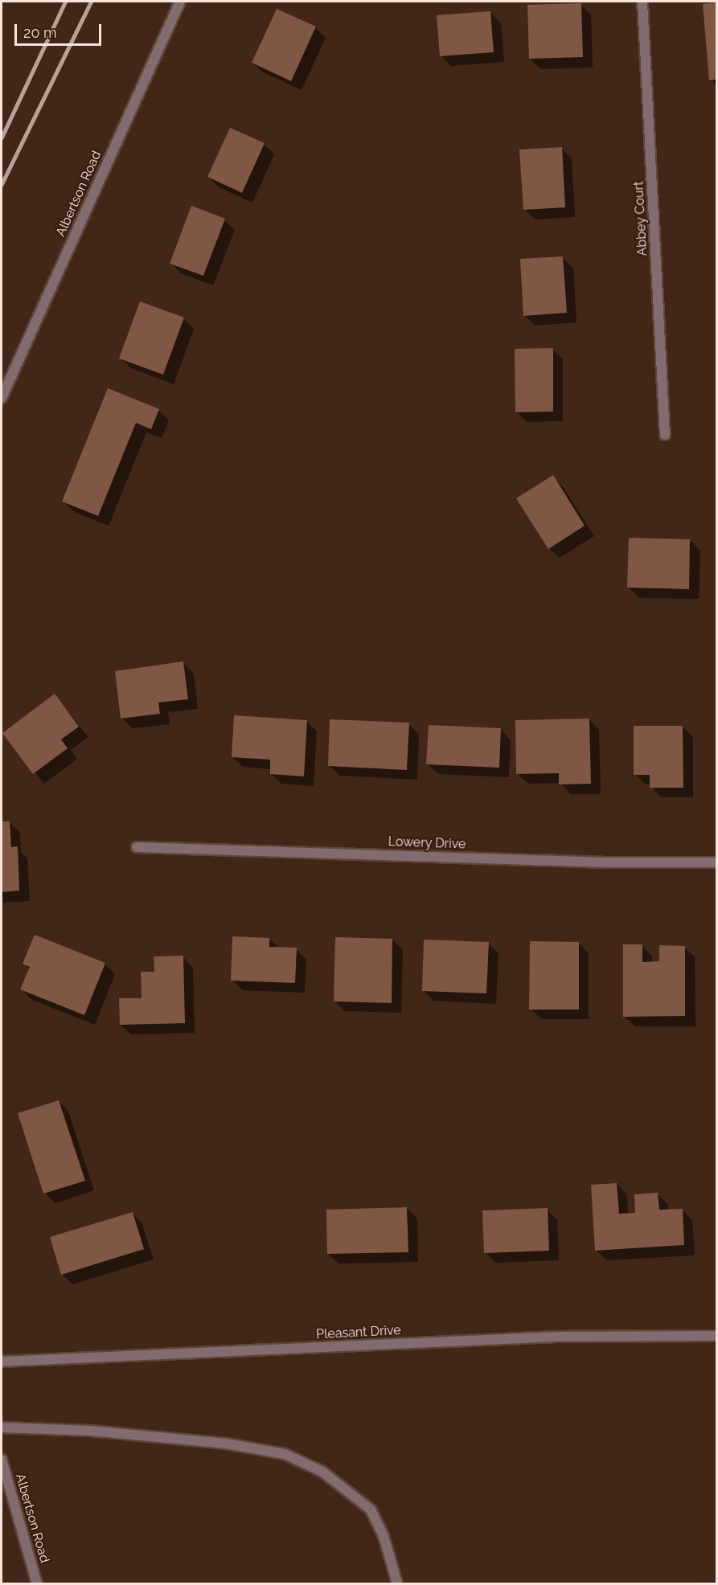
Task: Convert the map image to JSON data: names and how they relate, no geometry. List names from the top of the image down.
{
  "streets": {
    "street": [
      "Albertson Road",
      "Abbey Court",
      "Lowery Drive",
      "Pleasant Drive"
    ]
  },
  "scale_bar": "20 m"
}
